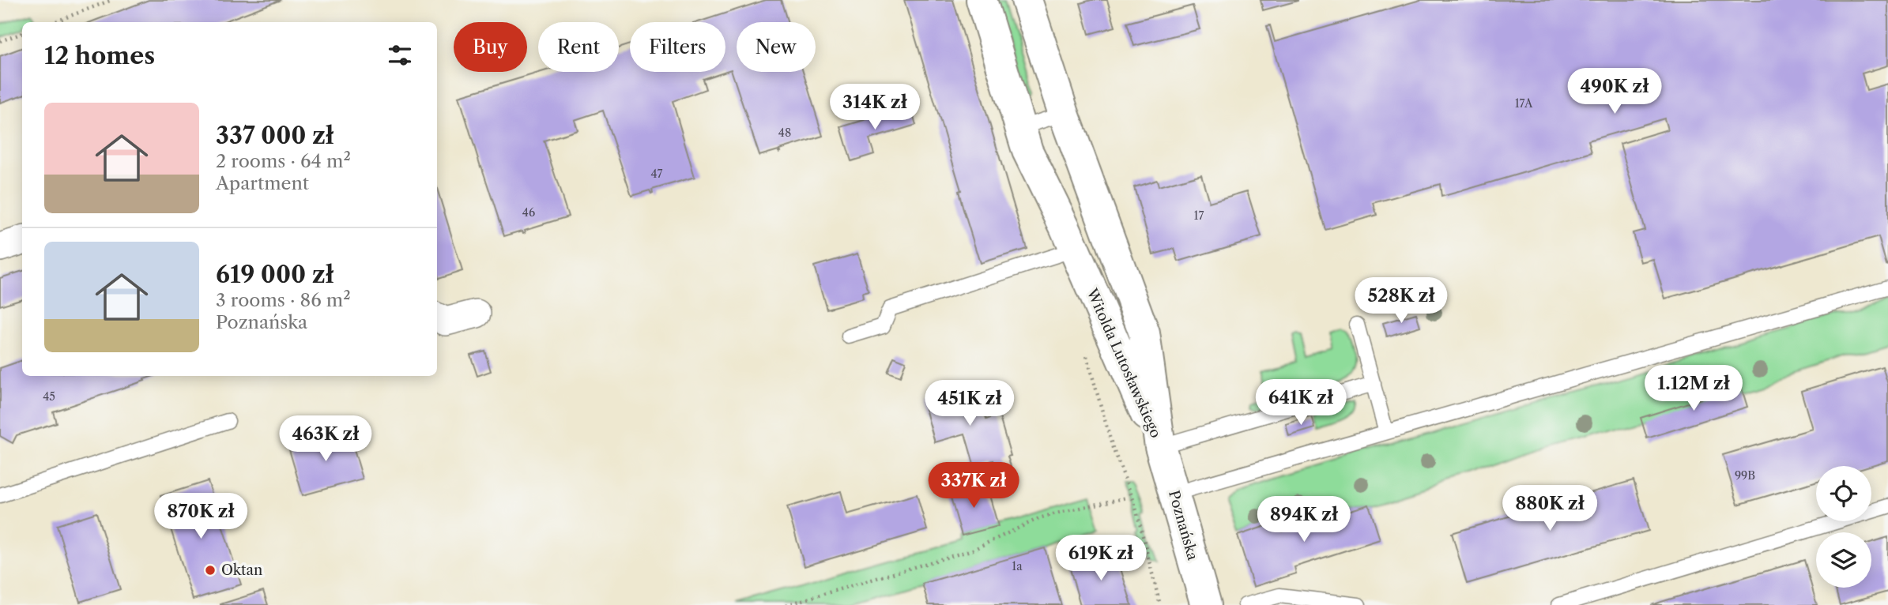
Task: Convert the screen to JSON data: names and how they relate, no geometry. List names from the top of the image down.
{
  "streets": {
    "main road": ["Witolda Lutosławskiego", "Poznańska"]
  },
  "crossings": [
    ["Witolda Lutosławskiego", "Poznańska"]
  ],
  "places": ["Oktan"],
  "house_numbers": [
    "17A",
    "48",
    "47",
    "46",
    "17",
    "45",
    "99B",
    "1a"
  ],
  "page": {
    "chip": [
      "Buy",
      "Rent",
      "Filters",
      "New"
    ],
    "heading": "12 homes",
    "price": [
      "490K zł",
      "314K zł",
      "528K zł",
      "1.12M zł",
      "641K zł",
      "451K zł",
      "463K zł",
      "337K zł",
      "880K zł",
      "870K zł",
      "894K zł",
      "619K zł"
    ],
    "list": [
      {
        "name": "337 000 zł",
        "note": "2 rooms · 64 m² · Apartment"
      },
      {
        "name": "619 000 zł",
        "note": "3 rooms · 86 m² · Poznańska"
      }
    ]
  }
}
